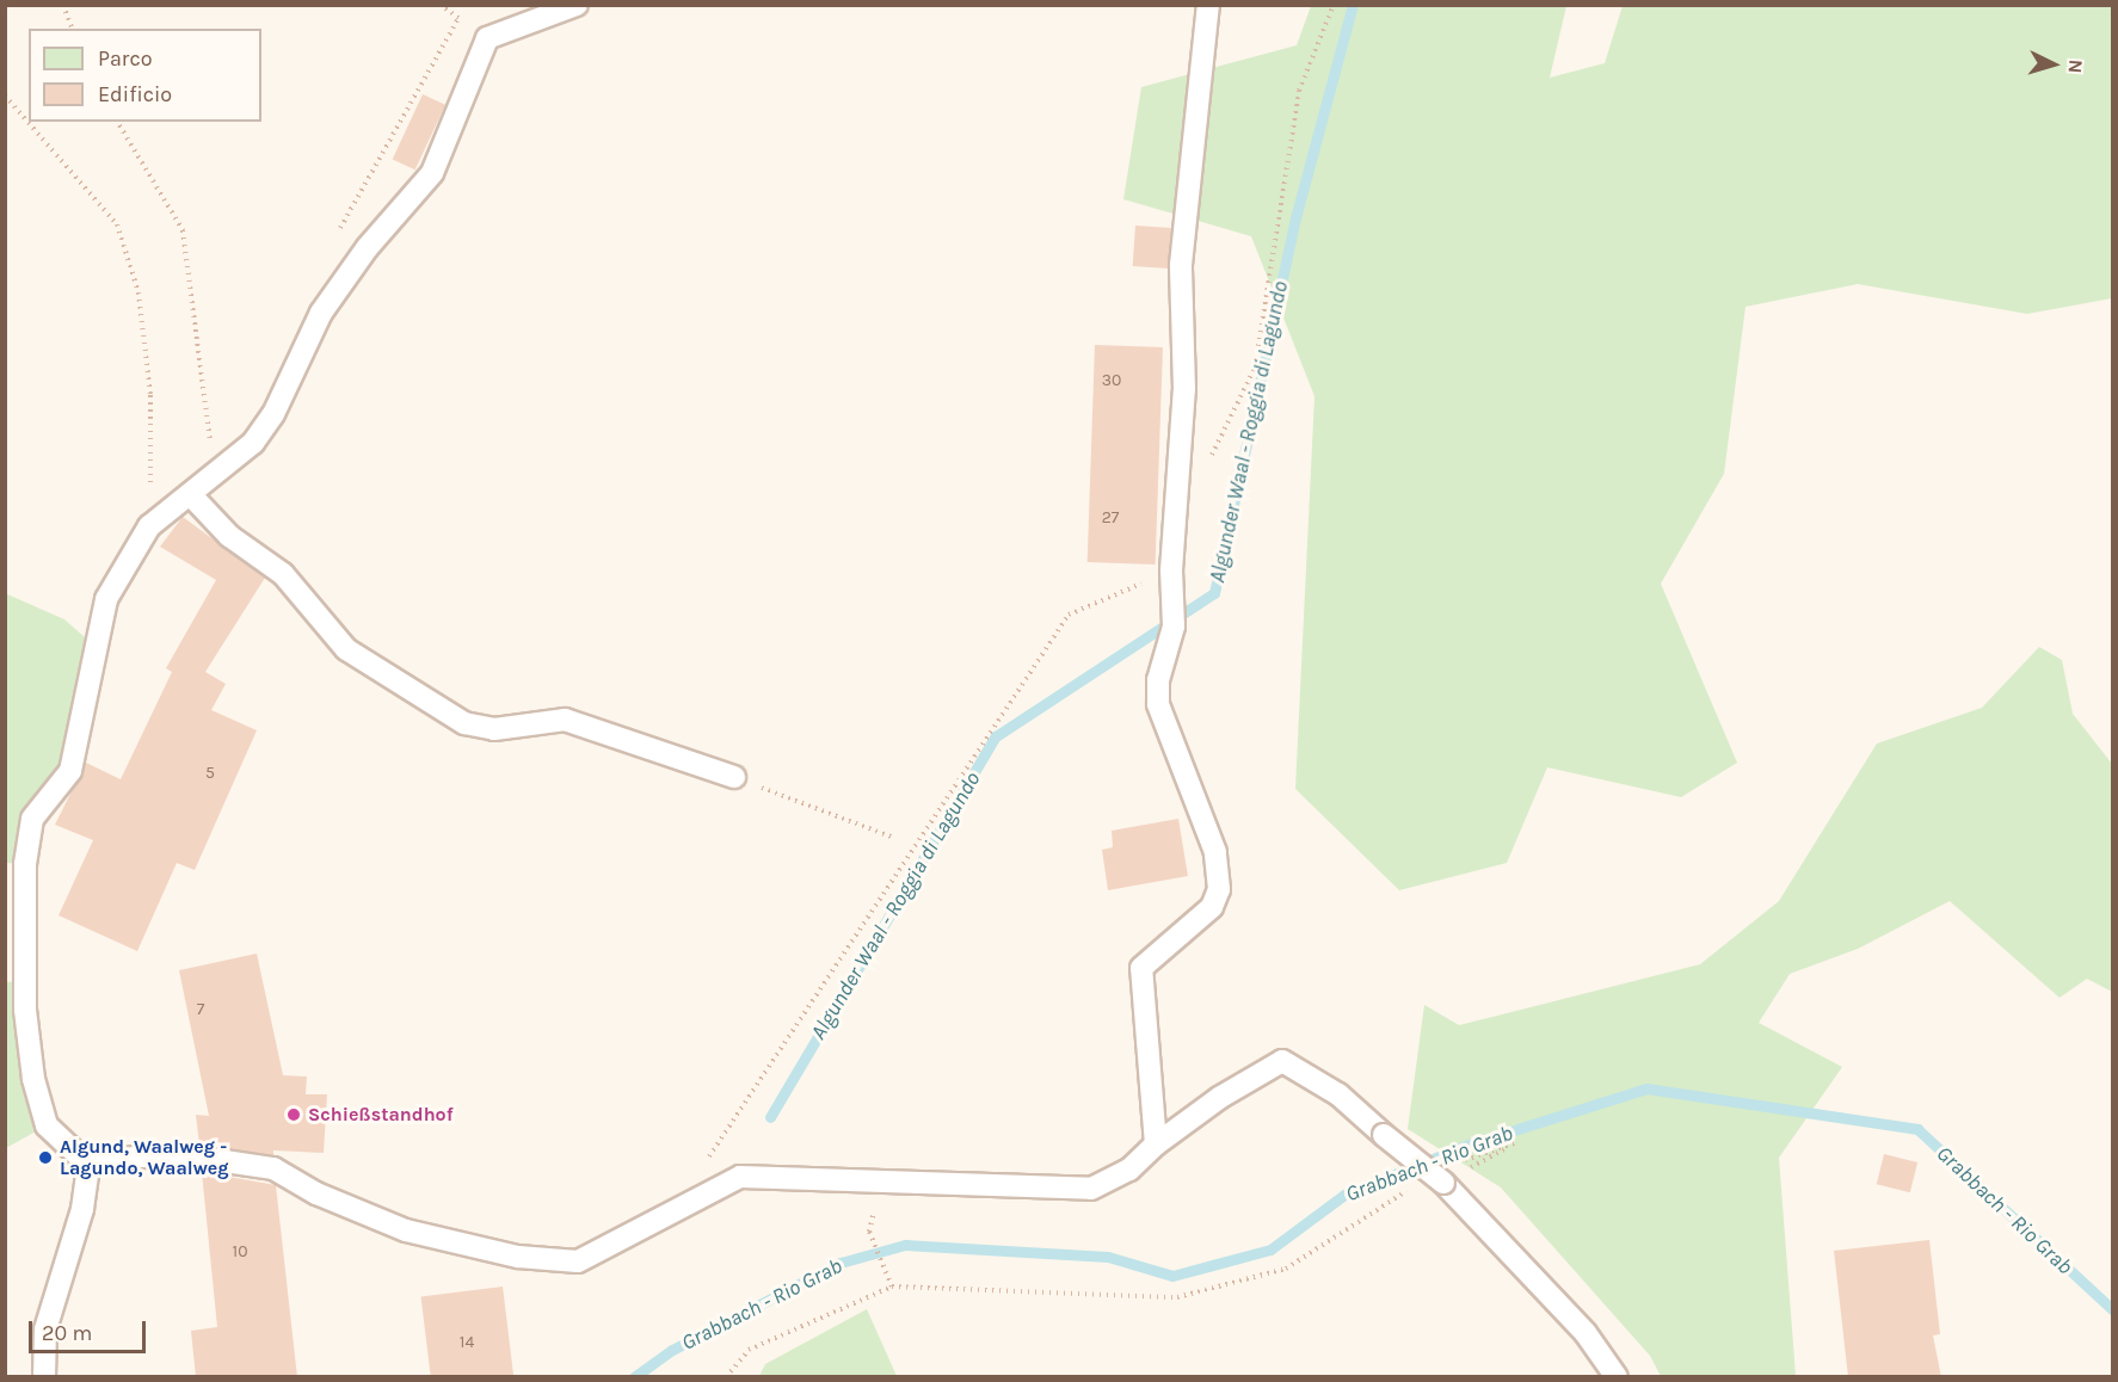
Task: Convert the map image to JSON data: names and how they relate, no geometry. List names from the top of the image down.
{
  "water": ["Algunder Waal - Roggia di Lagundo", "Grabbach - Rio Grab"],
  "places": ["Schießstandhof", "Algund, Waalweg - Lagundo, Waalweg"],
  "house_numbers": [
    "30",
    "27",
    "5",
    "7",
    "10",
    "14"
  ],
  "legend": ["Parco", "Edificio"],
  "scale_bar": "20 m",
  "north": "right"
}
